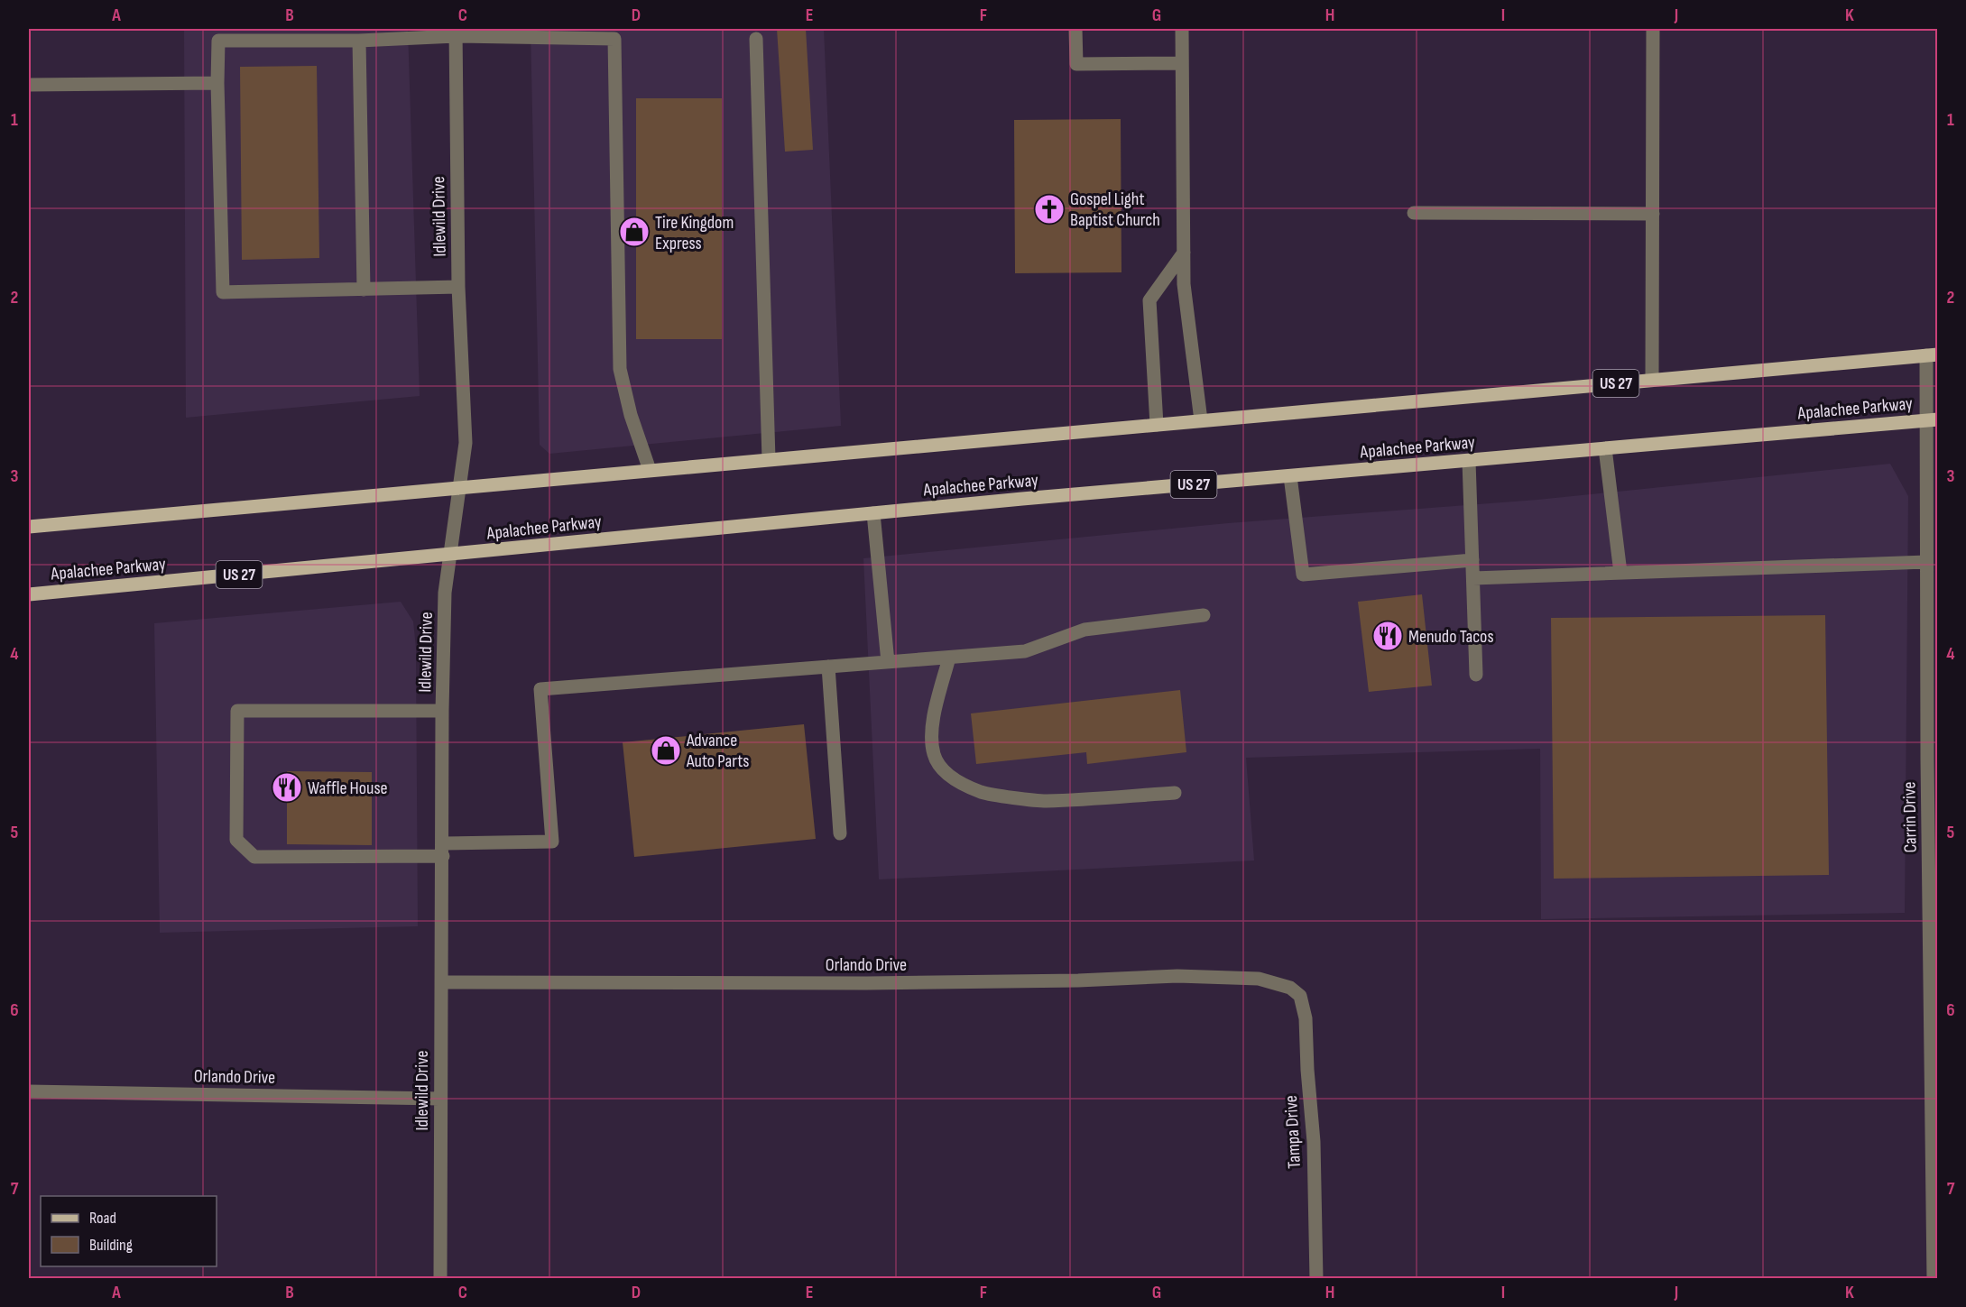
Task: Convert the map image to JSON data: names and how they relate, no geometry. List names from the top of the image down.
{
  "streets": {
    "main road": ["US 27", "Apalachee Parkway"],
    "street": [
      "Idlewild Drive",
      "Carrin Drive",
      "Orlando Drive",
      "Tampa Drive"
    ]
  },
  "crossings": [
    ["Idlewild Drive", "US 27"],
    ["Idlewild Drive", "Apalachee Parkway"],
    ["Idlewild Drive", "Orlando Drive"],
    ["US 27", "Carrin Drive"],
    ["Apalachee Parkway", "Carrin Drive"],
    ["Orlando Drive", "Tampa Drive"]
  ],
  "places": {
    "church": ["Gospel Light Baptist Church"],
    "shop": ["Tire Kingdom Express", "Advance Auto Parts"],
    "restaurant": ["Menudo Tacos", "Waffle House"]
  },
  "legend": ["Road", "Building"],
  "grid": {
    "columns": [
      "A",
      "B",
      "C",
      "D",
      "E",
      "F",
      "G",
      "H",
      "I",
      "J",
      "K"
    ],
    "rows": [
      "1",
      "2",
      "3",
      "4",
      "5",
      "6",
      "7"
    ]
  }
}
